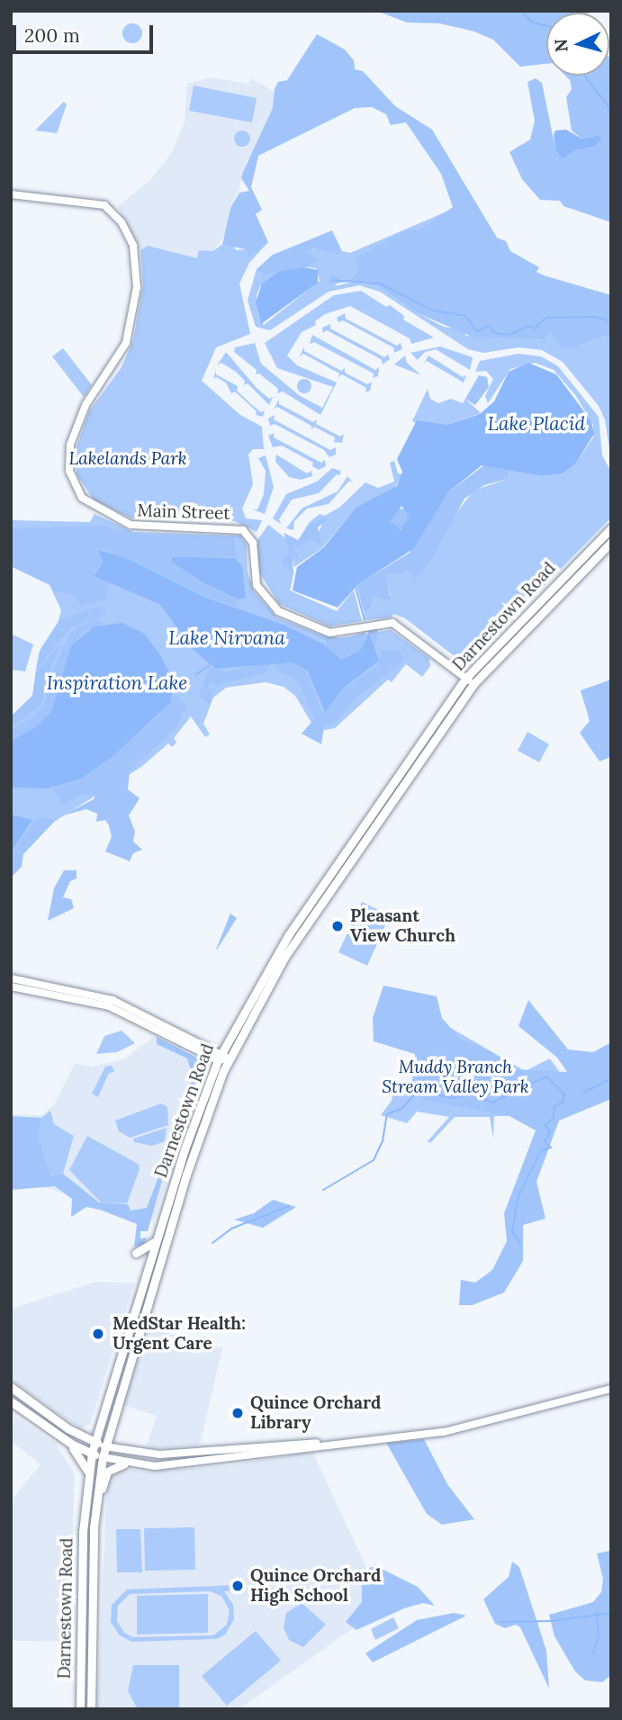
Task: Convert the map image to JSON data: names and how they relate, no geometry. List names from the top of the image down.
{
  "streets": {
    "main road": ["Darnestown Road"],
    "street": ["Main Street"]
  },
  "crossings": [
    ["Main Street", "Darnestown Road"]
  ],
  "water": ["Lake Placid", "Lake Nirvana", "Inspiration Lake"],
  "parks": ["Lakelands Park", "Muddy Branch Stream Valley Park"],
  "places": [
    "Pleasant View Church",
    "MedStar Health: Urgent Care",
    "Quince Orchard Library",
    "Quince Orchard High School"
  ],
  "scale_bar": "200 m",
  "north": "left"
}
